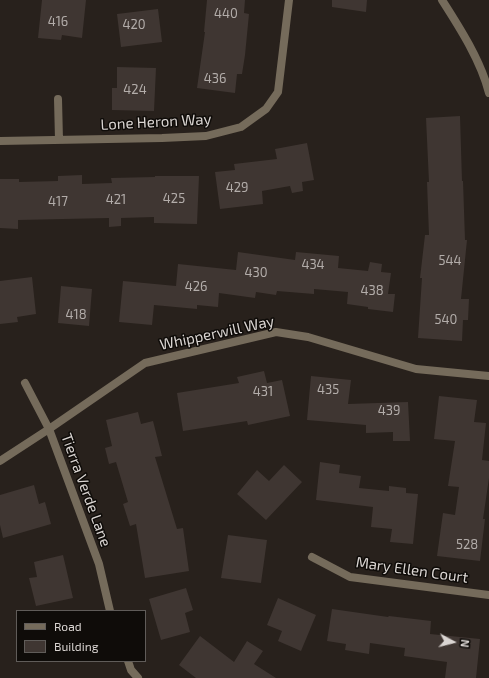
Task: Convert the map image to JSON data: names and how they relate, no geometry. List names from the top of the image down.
{
  "streets": {
    "street": [
      "Lone Heron Way",
      "Whipperwill Way",
      "Tierra Verde Lane",
      "Mary Ellen Court"
    ]
  },
  "crossings": [
    ["Whipperwill Way", "Tierra Verde Lane"]
  ],
  "house_numbers": [
    "440",
    "416",
    "420",
    "436",
    "424",
    "429",
    "425",
    "421",
    "417",
    "544",
    "434",
    "430",
    "426",
    "438",
    "418",
    "540",
    "435",
    "431",
    "439",
    "528"
  ],
  "legend": ["Road", "Building"],
  "north": "right"
}
